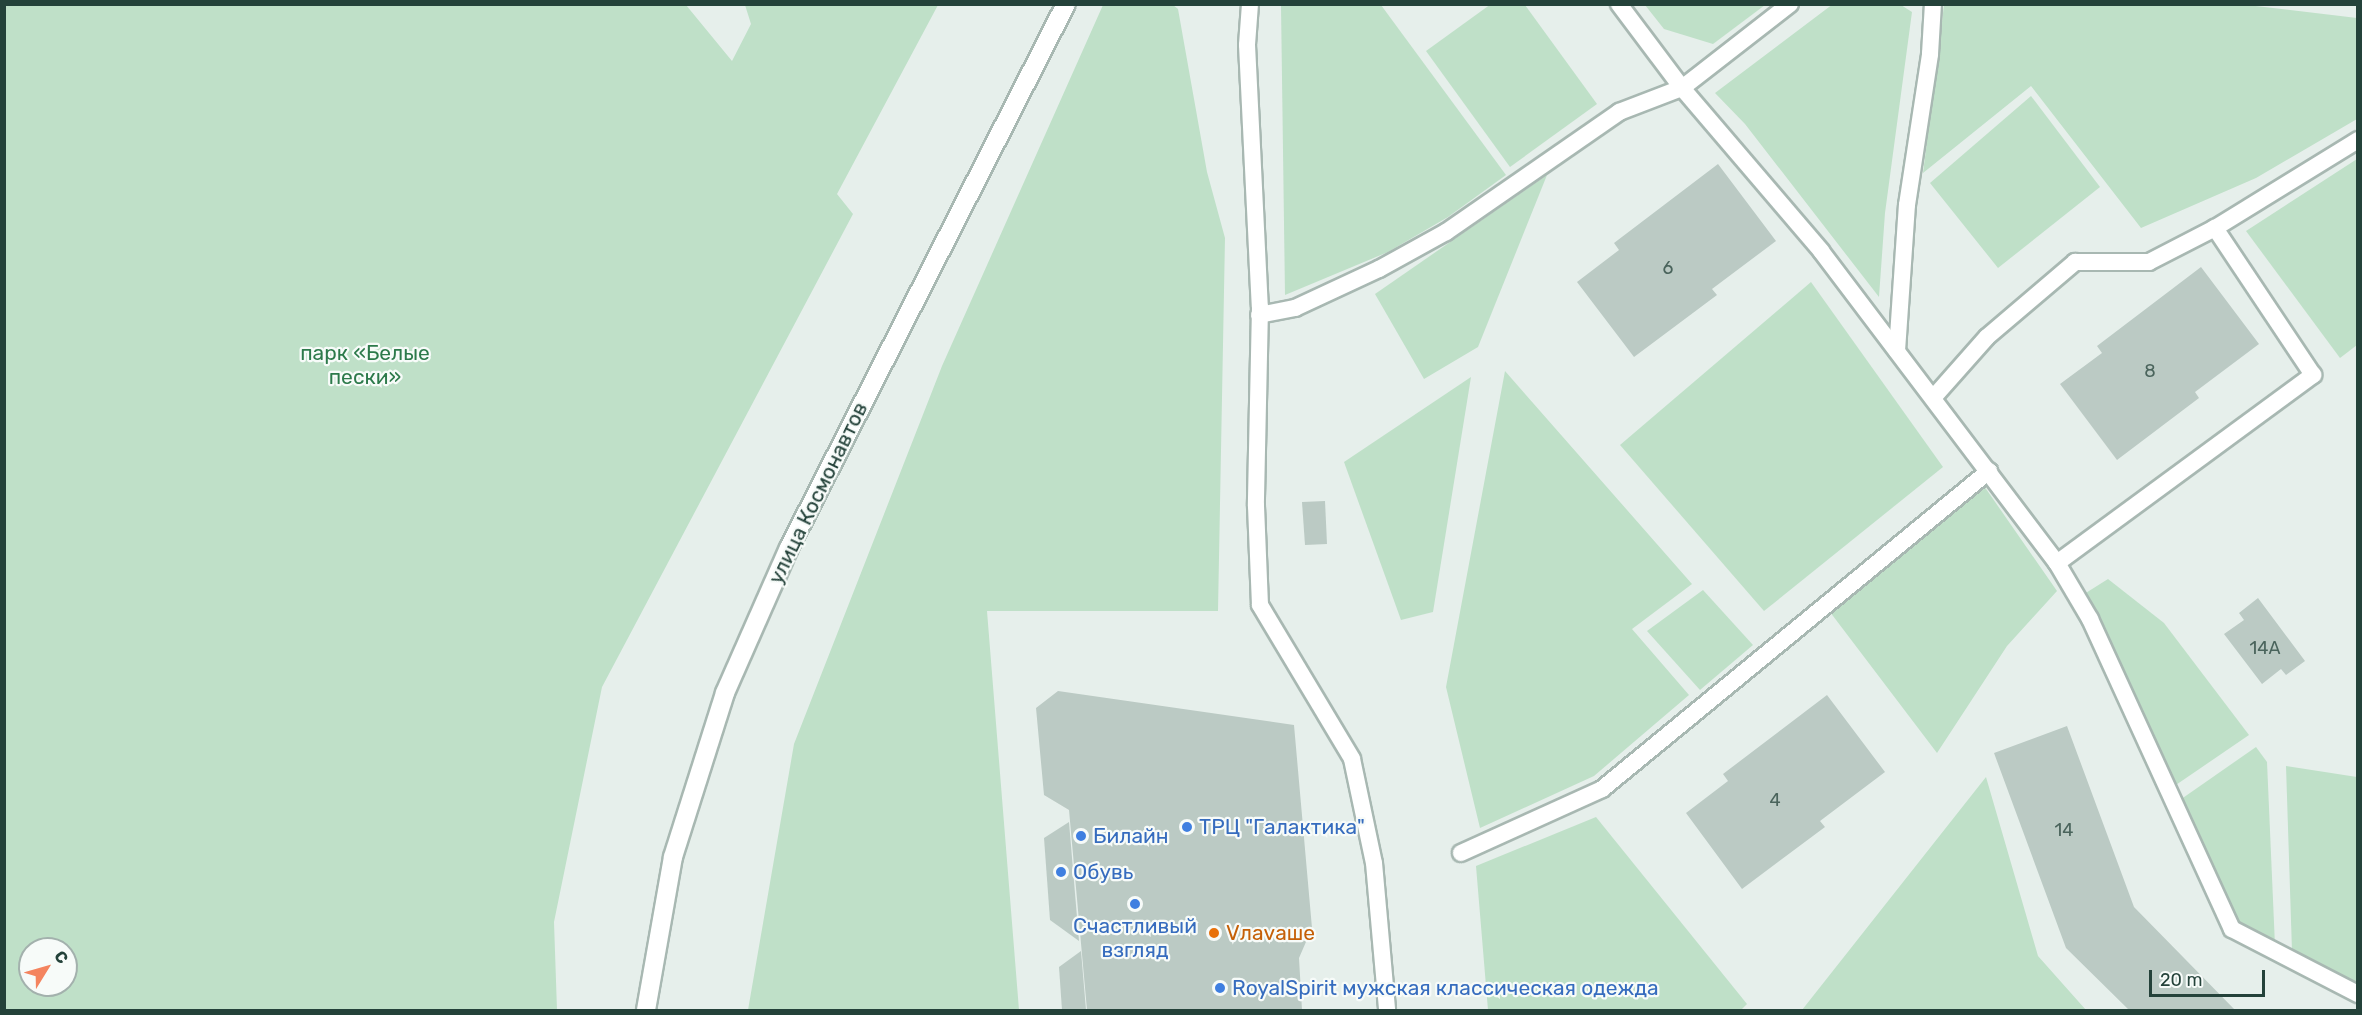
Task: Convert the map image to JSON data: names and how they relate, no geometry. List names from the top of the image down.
{
  "streets": {
    "street": ["улица Космонавтов"]
  },
  "parks": ["парк «Белые пески»"],
  "places": [
    "ТРЦ \"Галактика\"",
    "Билайн",
    "Обувь",
    "Счастливый взгляд",
    "Vлаvаше",
    "RoyalSpirit мужская классическая одежда"
  ],
  "house_numbers": [
    "6",
    "8",
    "14А",
    "4",
    "14"
  ],
  "scale_bar": "20 m",
  "north": "top right"
}
